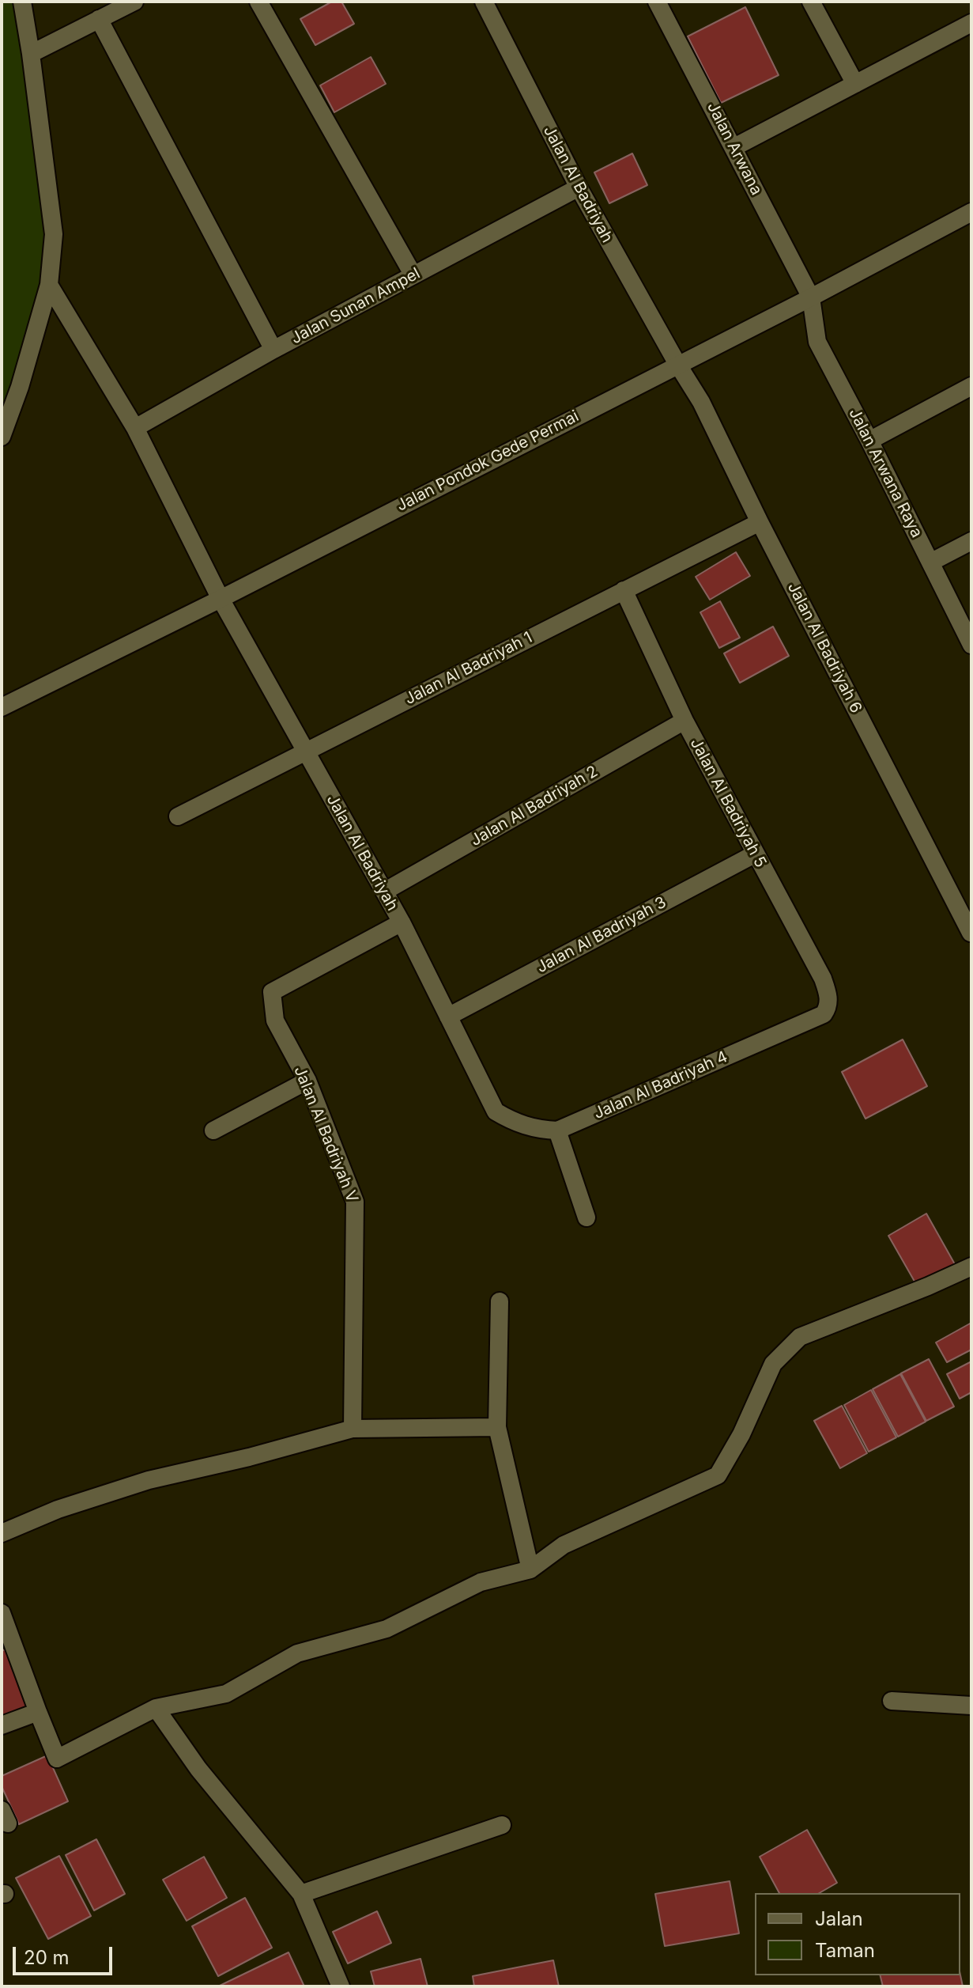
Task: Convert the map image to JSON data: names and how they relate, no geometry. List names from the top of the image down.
{
  "streets": {
    "street": [
      "Jalan Arwana",
      "Jalan Al Badriyah",
      "Jalan Sunan Ampel",
      "Jalan Pondok Gede Permai",
      "Jalan Arwana Raya",
      "Jalan Al Badriyah 6",
      "Jalan Al Badriyah 1",
      "Jalan Al Badriyah 5",
      "Jalan Al Badriyah 2",
      "Jalan Al Badriyah 3",
      "Jalan Al Badriyah 4",
      "Jalan Al Badriyah V"
    ]
  },
  "crossings": [
    ["Jalan Arwana", "Jalan Pondok Gede Permai"],
    ["Jalan Arwana", "Jalan Arwana Raya"],
    ["Jalan Al Badriyah", "Jalan Sunan Ampel"],
    ["Jalan Al Badriyah", "Jalan Pondok Gede Permai"],
    ["Jalan Al Badriyah", "Jalan Al Badriyah 6"],
    ["Jalan Al Badriyah", "Jalan Al Badriyah 1"],
    ["Jalan Al Badriyah", "Jalan Al Badriyah 2"],
    ["Jalan Al Badriyah", "Jalan Al Badriyah 3"],
    ["Jalan Al Badriyah", "Jalan Al Badriyah 4"],
    ["Jalan Al Badriyah", "Jalan Al Badriyah V"],
    ["Jalan Pondok Gede Permai", "Jalan Arwana Raya"],
    ["Jalan Pondok Gede Permai", "Jalan Al Badriyah 6"],
    ["Jalan Al Badriyah 6", "Jalan Al Badriyah 1"],
    ["Jalan Al Badriyah 1", "Jalan Al Badriyah 5"],
    ["Jalan Al Badriyah 5", "Jalan Al Badriyah 2"],
    ["Jalan Al Badriyah 5", "Jalan Al Badriyah 3"],
    ["Jalan Al Badriyah 5", "Jalan Al Badriyah 4"]
  ],
  "legend": ["Jalan", "Taman"],
  "scale_bar": "20 m"
}
